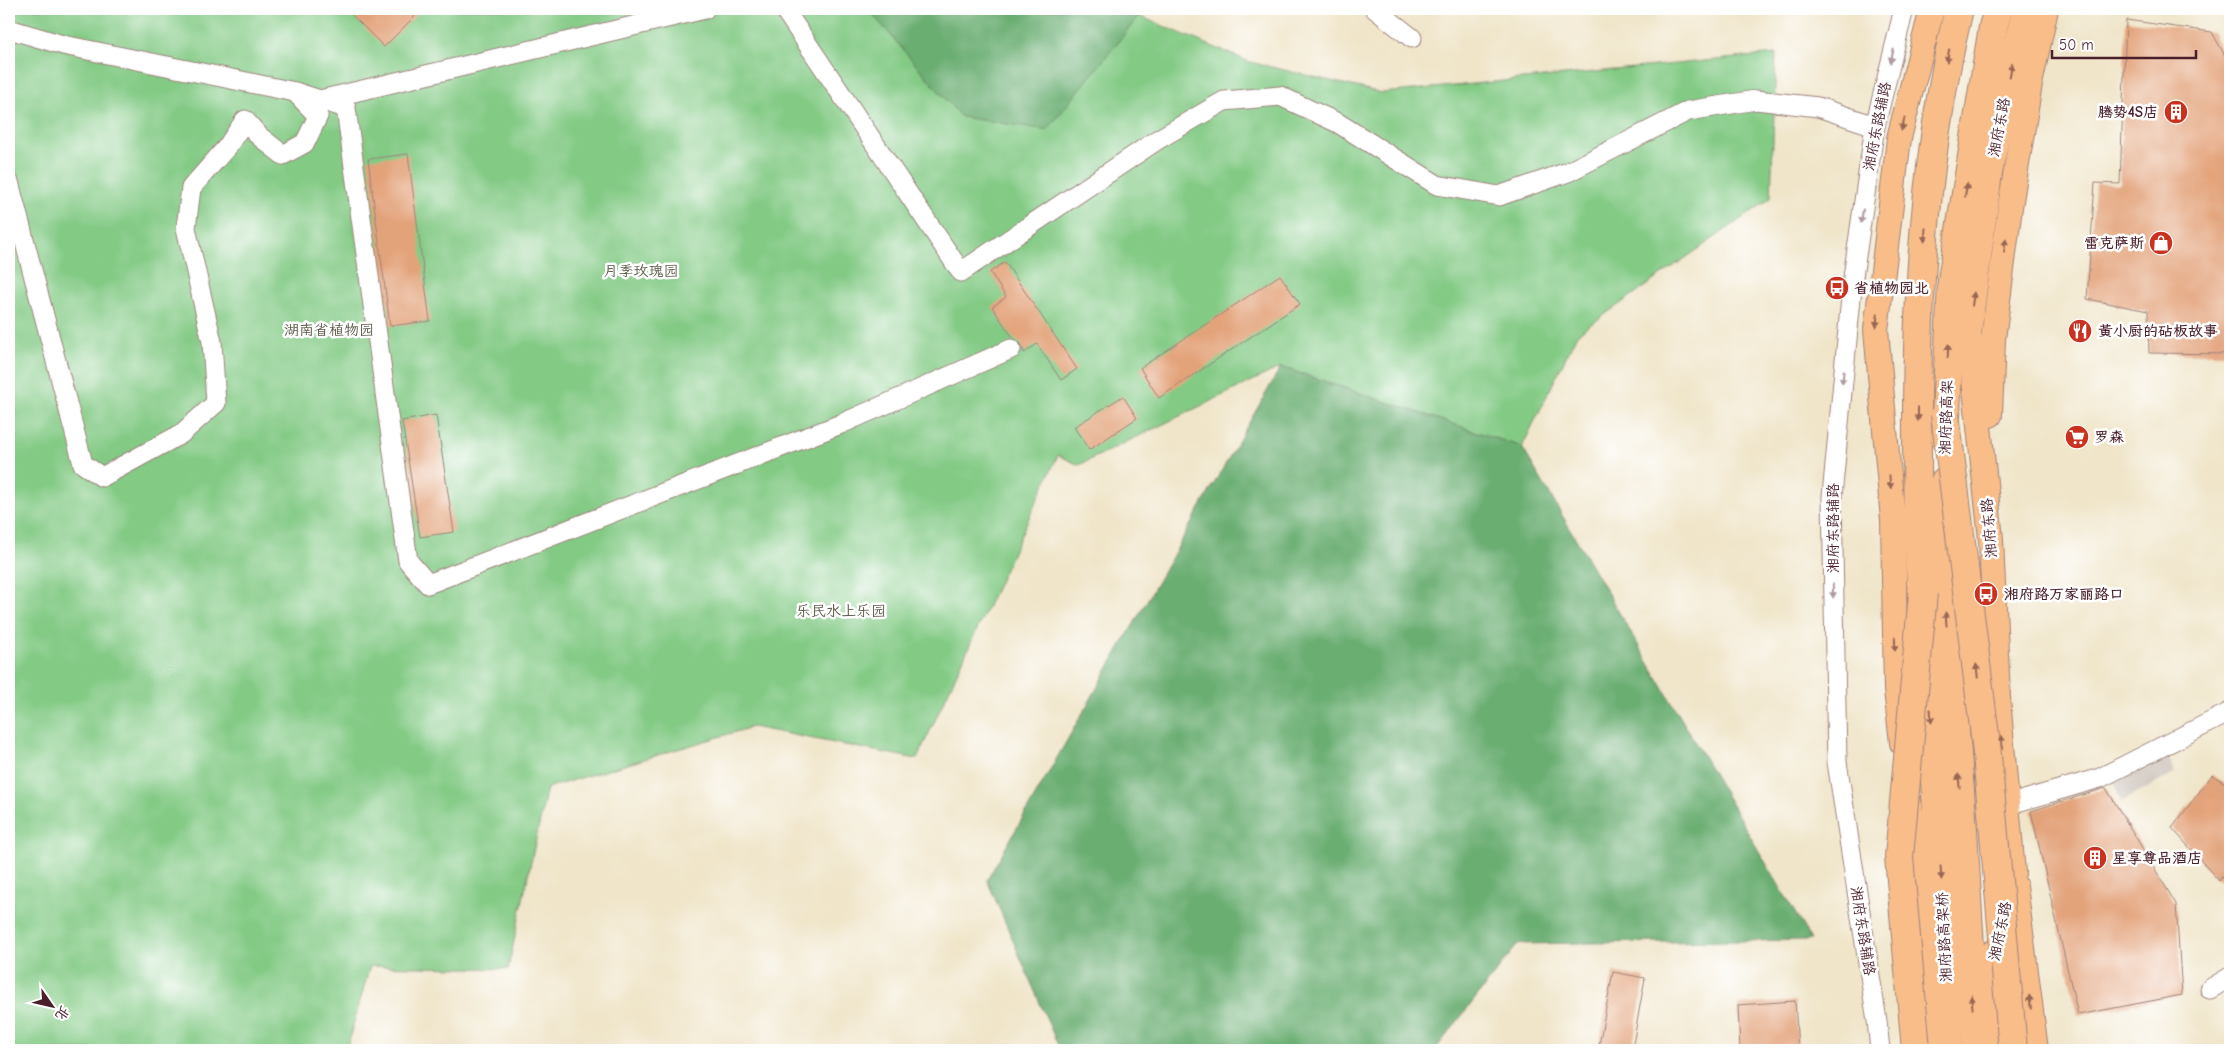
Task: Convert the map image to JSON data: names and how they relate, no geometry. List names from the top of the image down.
{
  "streets": {
    "highway": ["湘府路高架", "湘府路高架桥"],
    "main road": ["湘府东路"],
    "street": ["湘府东路辅路"]
  },
  "crossings": [
    ["湘府路高架", "湘府路高架桥"]
  ],
  "one_way": ["湘府东路辅路"],
  "parks": ["月季玫瑰园", "湖南省植物园", "乐民水上乐园"],
  "places": {
    "building": ["腾势4S店", "星享尊品酒店"],
    "shop": ["雷克萨斯"],
    "bus stop": ["省植物园北", "湘府路万家丽路口"],
    "restaurant": ["黄小厨的砧板故事"],
    "supermarket": ["罗森"]
  },
  "scale_bar": "50 m",
  "north": "bottom right"
}
